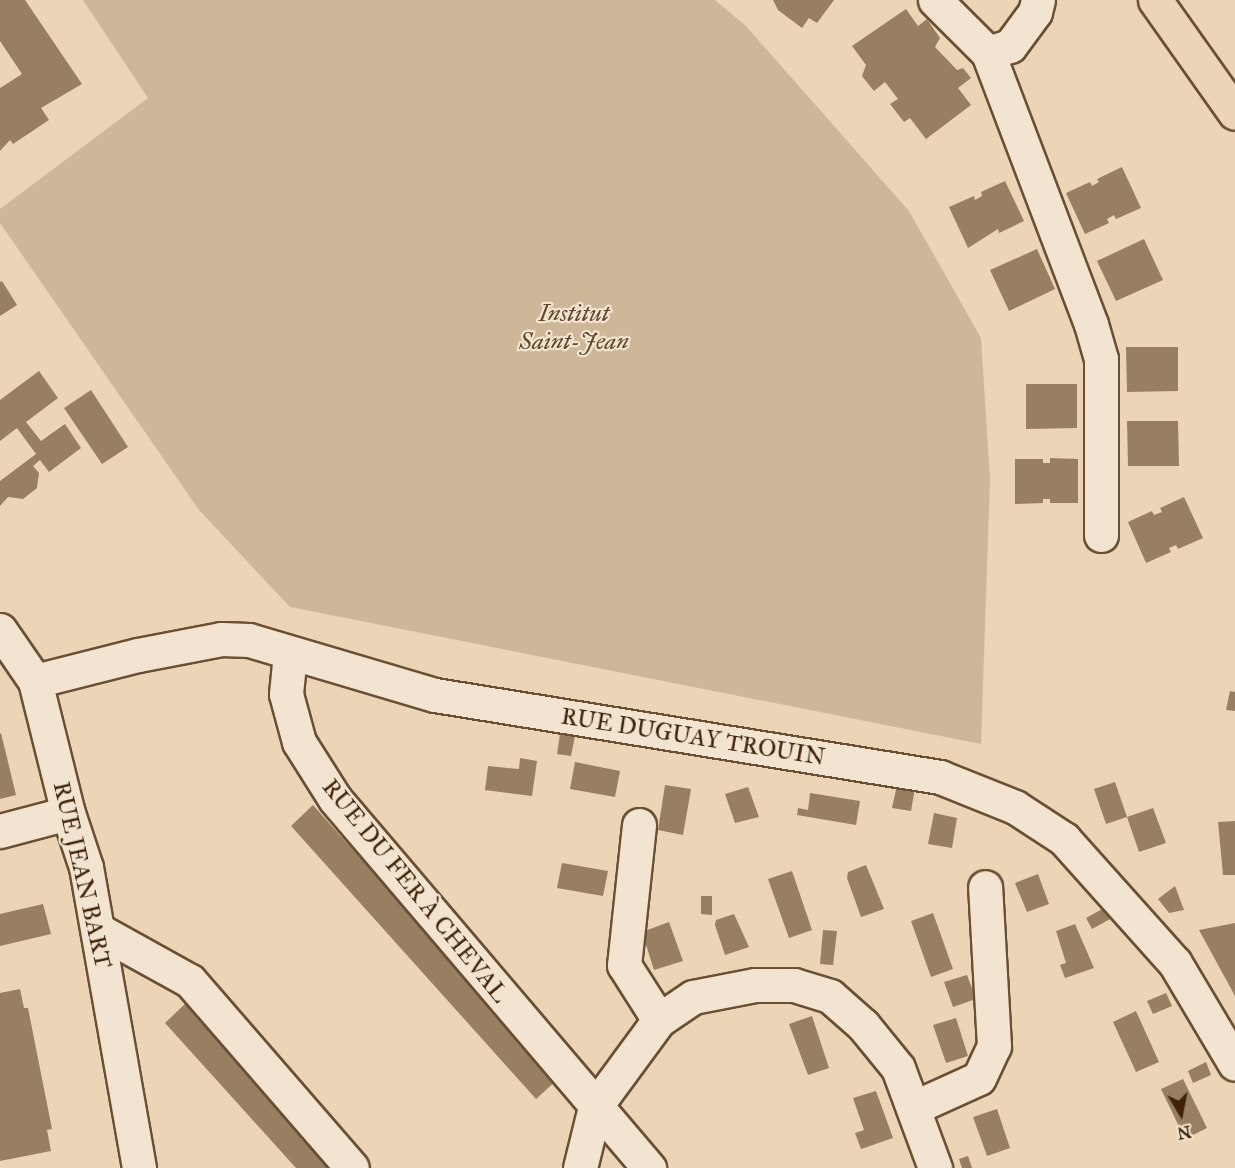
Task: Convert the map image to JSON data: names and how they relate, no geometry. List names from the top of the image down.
{
  "streets": {
    "street": ["RUE DUGUAY TROUIN", "RUE JEAN BART", "RUE DU FER À CHEVAL"]
  },
  "crossings": [
    ["RUE DUGUAY TROUIN", "RUE JEAN BART"],
    ["RUE DUGUAY TROUIN", "RUE DU FER À CHEVAL"]
  ],
  "parks": ["Institut Saint-Jean"],
  "north": "bottom"
}
